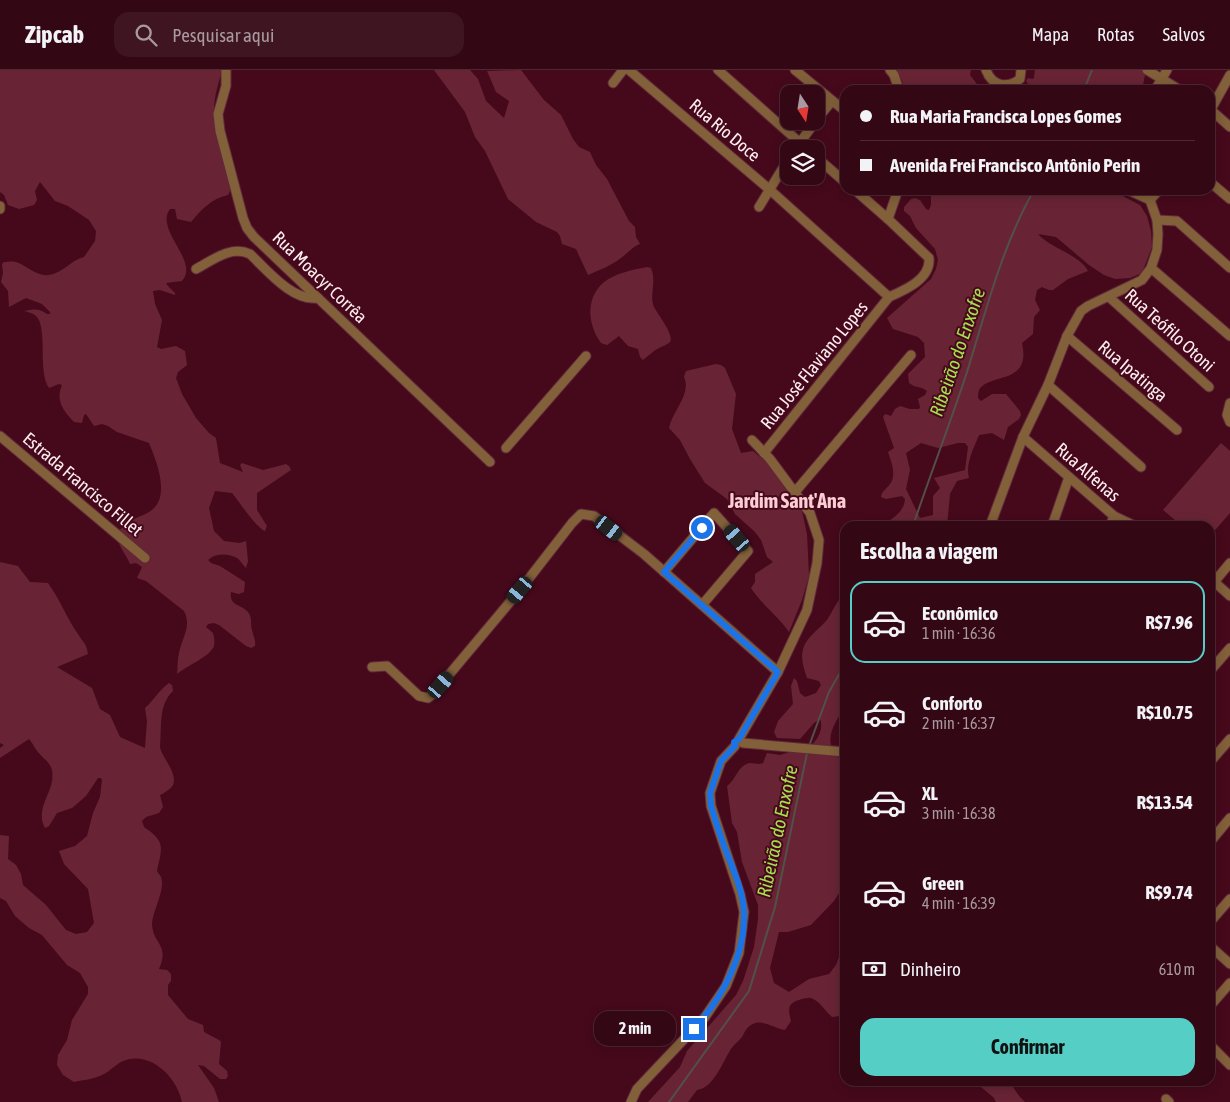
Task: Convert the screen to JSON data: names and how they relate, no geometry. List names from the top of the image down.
{
  "streets": {
    "street": [
      "Rua Rio Doce",
      "Rua Moacyr Corrêa",
      "Rua Teófilo Otoni",
      "Rua José Flaviano Lopes",
      "Rua Ipatinga",
      "Rua Alfenas",
      "Estrada Francisco Fillet"
    ]
  },
  "crossings": [
    ["Rua Rio Doce", "Rua José Flaviano Lopes"]
  ],
  "districts": ["Jardim Sant'Ana"],
  "water": ["Ribeirão do Enxofre"],
  "north": "bottom",
  "page": {
    "header": "Zipcab",
    "search": "Pesquisar aqui",
    "nav": ["Mapa", "Rotas", "Salvos"],
    "banner": ["Rua Maria Francisca Lopes Gomes", "Avenida Frei Francisco Antônio Perin"],
    "heading": "Escolha a viagem",
    "list": [
      {
        "name": "Econômico",
        "note": "1 min · 16:36",
        "value": "R$7.96"
      },
      {
        "name": "Conforto",
        "note": "2 min · 16:37",
        "value": "R$10.75"
      },
      {
        "name": "XL",
        "note": "3 min · 16:38",
        "value": "R$13.54"
      },
      {
        "name": "Green",
        "note": "4 min · 16:39",
        "value": "R$9.74"
      }
    ],
    "pay": ["Dinheiro", "610 m"],
    "buttons": "Confirmar",
    "bubble": "2 min"
  }
}
